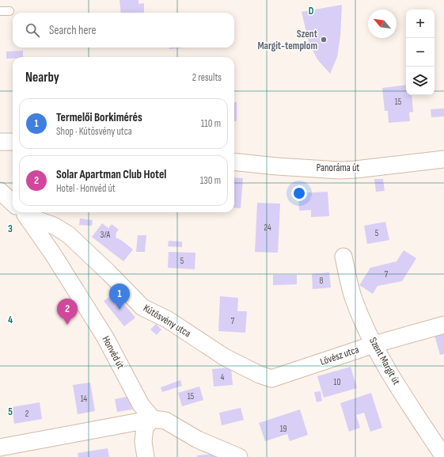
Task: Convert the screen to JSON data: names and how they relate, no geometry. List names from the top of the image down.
{
  "streets": {
    "street": [
      "Panoráma út",
      "Kútösvény utca",
      "Honvéd út",
      "Lövész utca",
      "Szent Margit út"
    ]
  },
  "crossings": [
    ["Kútösvény utca", "Lövész utca"],
    ["Lövész utca", "Szent Margit út"]
  ],
  "places": ["Szent Margit-templom"],
  "house_numbers": [
    "15",
    "24",
    "5",
    "3/A",
    "5",
    "7",
    "8",
    "7",
    "4",
    "10",
    "15",
    "14",
    "2",
    "19"
  ],
  "north": "top left",
  "page": {
    "map_buttons": ["+", "−"],
    "search": "Search here",
    "heading": ["Nearby", "2 results"],
    "list": [
      {
        "mark": "1",
        "name": "Termelői Borkimérés",
        "note": "Shop · Kútösvény utca",
        "value": "110 m"
      },
      {
        "mark": "2",
        "name": "Solar Apartman Club Hotel",
        "note": "Hotel · Honvéd út",
        "value": "130 m"
      }
    ],
    "pins": ["1", "2"]
  },
  "grid": {
    "columns": ["D"],
    "rows": ["3", "4", "5"]
  }
}
